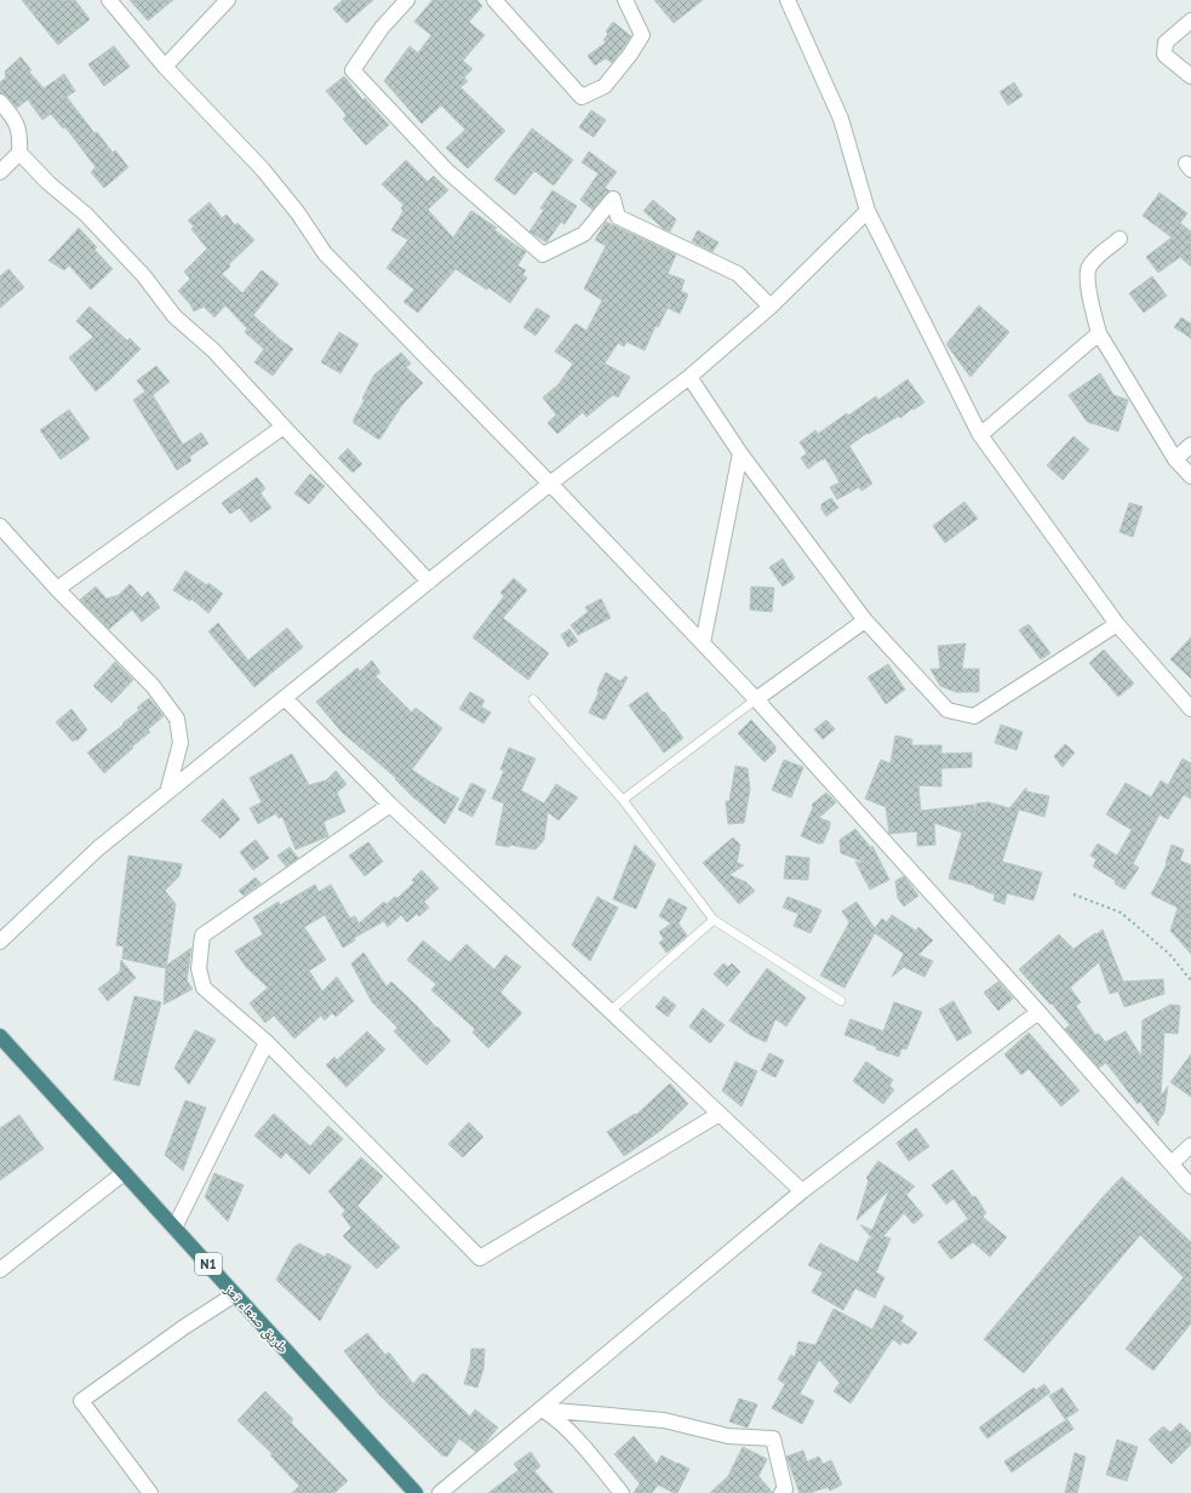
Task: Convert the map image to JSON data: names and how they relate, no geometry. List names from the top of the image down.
{
  "streets": {
    "highway": ["N1", "طريق صنعاء تعز"]
  }
}
